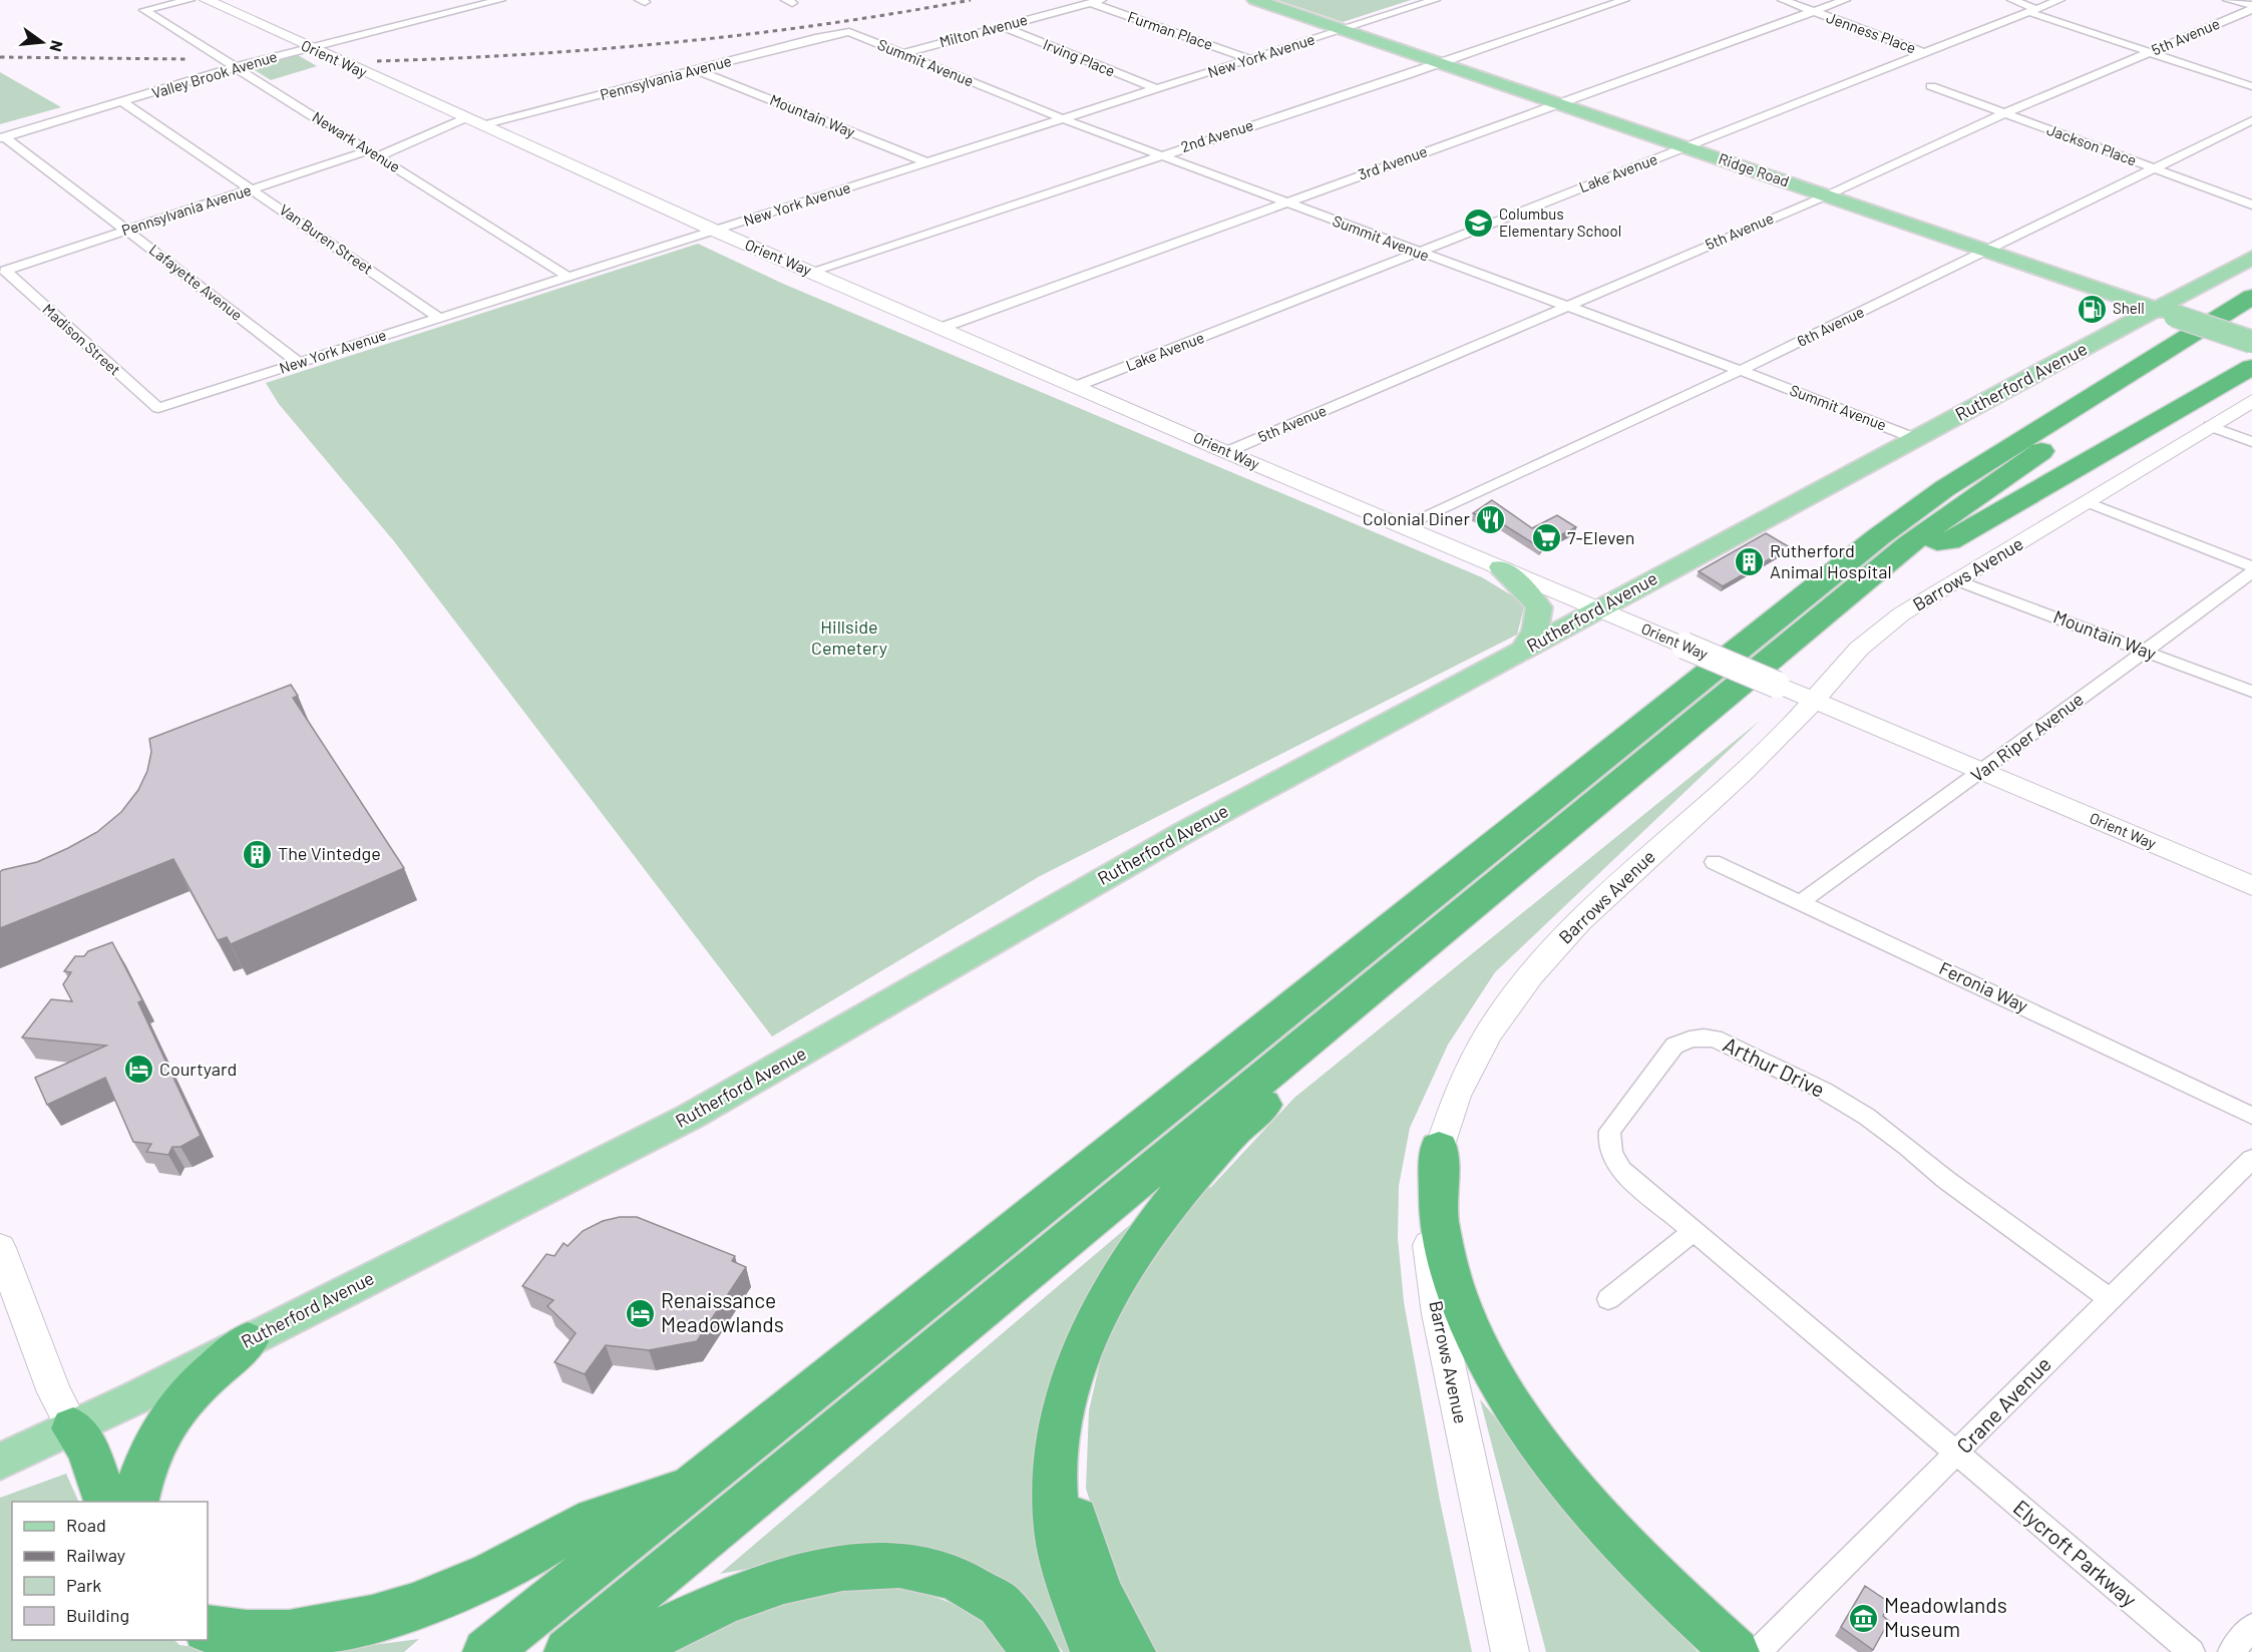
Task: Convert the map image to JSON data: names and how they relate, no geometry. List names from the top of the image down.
{
  "streets": {
    "main road": ["Ridge Road", "Rutherford Avenue"],
    "street": [
      "Milton Avenue",
      "Furman Place",
      "Jenness Place",
      "5th Avenue",
      "New York Avenue",
      "Irving Place",
      "Orient Way",
      "Summit Avenue",
      "Valley Brook Avenue",
      "Pennsylvania Avenue",
      "Mountain Way",
      "2nd Avenue",
      "Newark Avenue",
      "Jackson Place",
      "3rd Avenue",
      "Lake Avenue",
      "Van Buren Street",
      "Lafayette Avenue",
      "6th Avenue",
      "Madison Street",
      "Barrows Avenue",
      "Van Riper Avenue",
      "Feronia Way",
      "Arthur Drive",
      "Crane Avenue",
      "Elycroft Parkway"
    ]
  },
  "crossings": [
    ["Milton Avenue", "Furman Place"],
    ["Milton Avenue", "Irving Place"],
    ["Milton Avenue", "Summit Avenue"],
    ["Furman Place", "New York Avenue"],
    ["Jenness Place", "3rd Avenue"],
    ["Jenness Place", "Lake Avenue"],
    ["5th Avenue", "Orient Way"],
    ["5th Avenue", "Summit Avenue"],
    ["5th Avenue", "Jackson Place"],
    ["5th Avenue", "Ridge Road"],
    ["New York Avenue", "Irving Place"],
    ["New York Avenue", "Orient Way"],
    ["New York Avenue", "Summit Avenue"],
    ["New York Avenue", "Mountain Way"],
    ["New York Avenue", "Newark Avenue"],
    ["New York Avenue", "Ridge Road"],
    ["New York Avenue", "Van Buren Street"],
    ["New York Avenue", "Lafayette Avenue"],
    ["New York Avenue", "Madison Street"],
    ["Orient Way", "Valley Brook Avenue"],
    ["Orient Way", "Pennsylvania Avenue"],
    ["Orient Way", "2nd Avenue"],
    ["Orient Way", "3rd Avenue"],
    ["Orient Way", "Lake Avenue"],
    ["Orient Way", "6th Avenue"],
    ["Orient Way", "Rutherford Avenue"],
    ["Orient Way", "Barrows Avenue"],
    ["Orient Way", "Van Riper Avenue"],
    ["Summit Avenue", "Pennsylvania Avenue"],
    ["Summit Avenue", "2nd Avenue"],
    ["Summit Avenue", "3rd Avenue"],
    ["Summit Avenue", "Lake Avenue"],
    ["Summit Avenue", "6th Avenue"],
    ["Summit Avenue", "Rutherford Avenue"],
    ["Valley Brook Avenue", "Newark Avenue"],
    ["Valley Brook Avenue", "Van Buren Street"],
    ["Valley Brook Avenue", "Lafayette Avenue"],
    ["Pennsylvania Avenue", "Mountain Way"],
    ["Pennsylvania Avenue", "Newark Avenue"],
    ["Pennsylvania Avenue", "Van Buren Street"],
    ["Pennsylvania Avenue", "Lafayette Avenue"],
    ["Pennsylvania Avenue", "Madison Street"],
    ["Mountain Way", "Barrows Avenue"],
    ["Mountain Way", "Van Riper Avenue"],
    ["2nd Avenue", "Ridge Road"],
    ["Jackson Place", "6th Avenue"],
    ["3rd Avenue", "Ridge Road"],
    ["Ridge Road", "Lake Avenue"],
    ["Ridge Road", "6th Avenue"],
    ["Ridge Road", "Rutherford Avenue"],
    ["Van Riper Avenue", "Feronia Way"],
    ["Arthur Drive", "Crane Avenue"],
    ["Arthur Drive", "Elycroft Parkway"],
    ["Crane Avenue", "Elycroft Parkway"]
  ],
  "parks": ["Hillside Cemetery"],
  "places": {
    "school or university": ["Columbus Elementary School"],
    "fuel station": ["Shell"],
    "restaurant": ["Colonial Diner"],
    "supermarket": ["7-Eleven"],
    "building": ["Rutherford Animal Hospital", "The Vintedge"],
    "hotel": ["Courtyard", "Renaissance Meadowlands"],
    "museum": ["Meadowlands Museum"]
  },
  "legend": [
    "Road",
    "Railway",
    "Park",
    "Building"
  ],
  "north": "right"
}
